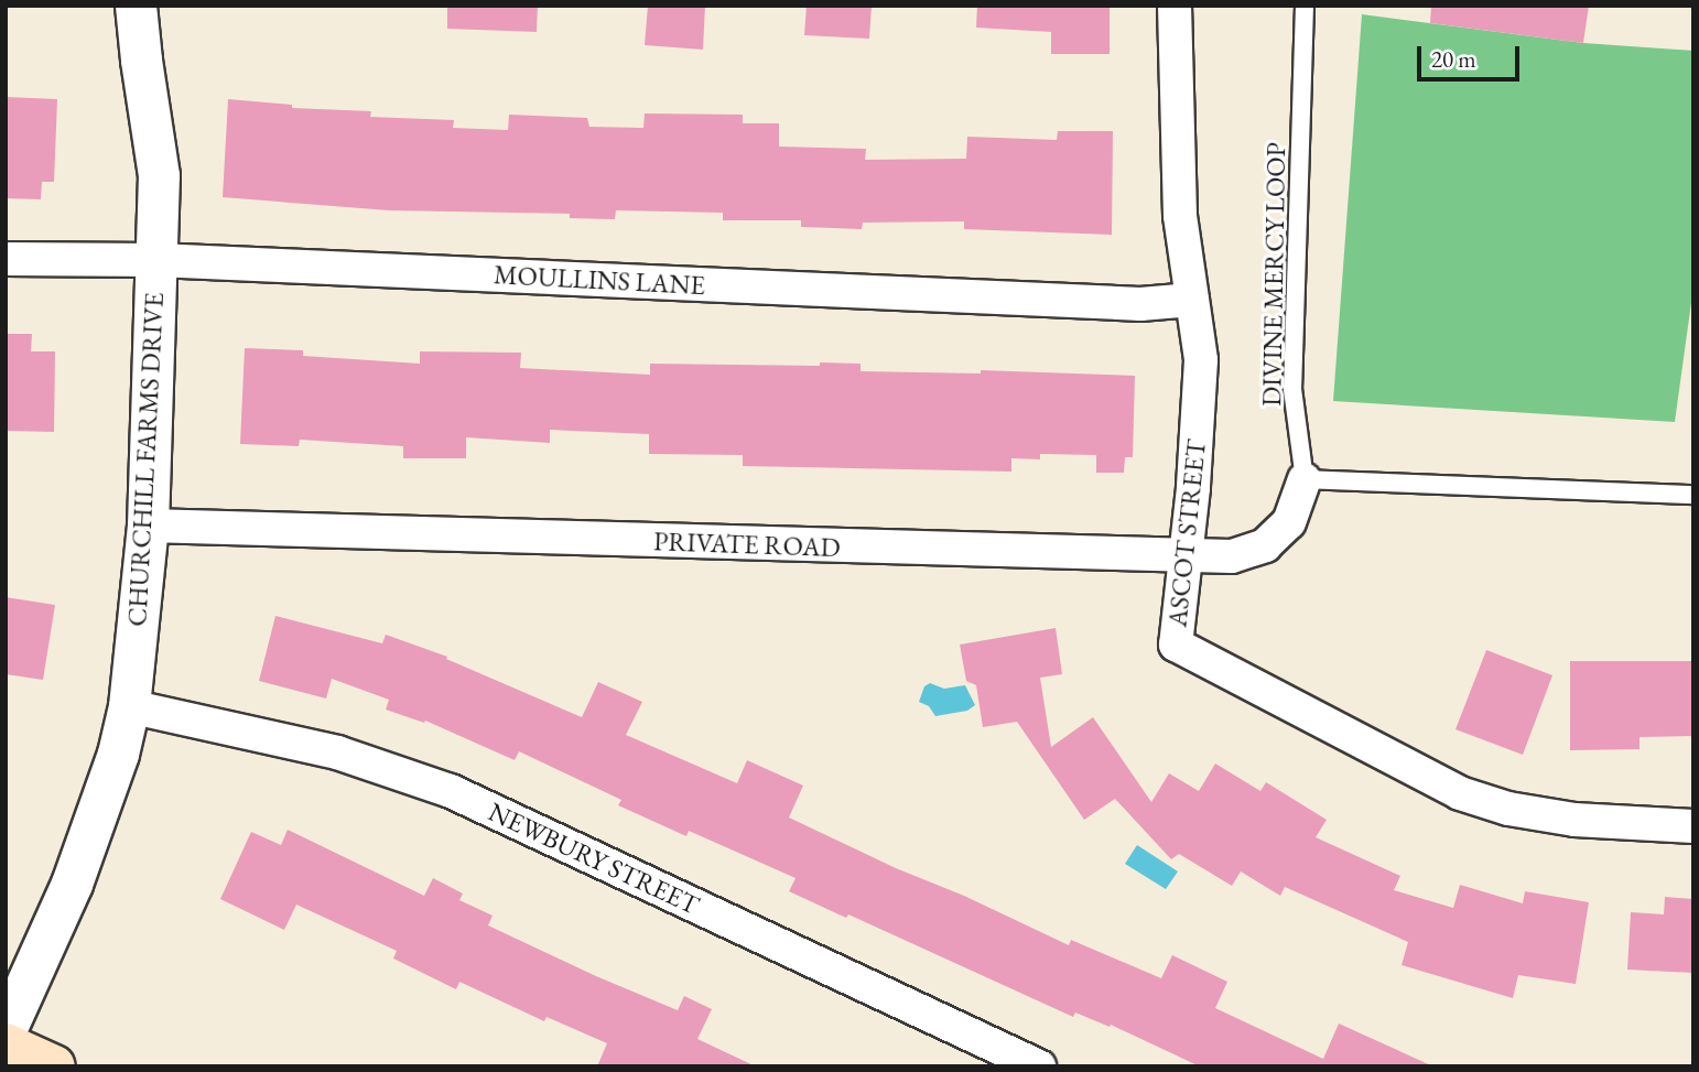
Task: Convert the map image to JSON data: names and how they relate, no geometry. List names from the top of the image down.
{
  "streets": {
    "street": [
      "MOULLINS LANE",
      "CHURCHILL FARMS DRIVE",
      "ASCOT STREET",
      "PRIVATE ROAD",
      "NEWBURY STREET"
    ],
    "lane": ["DIVINE MERCY LOOP"]
  },
  "crossings": [
    ["DIVINE MERCY LOOP", "PRIVATE ROAD"],
    ["MOULLINS LANE", "CHURCHILL FARMS DRIVE"],
    ["MOULLINS LANE", "ASCOT STREET"],
    ["CHURCHILL FARMS DRIVE", "PRIVATE ROAD"],
    ["CHURCHILL FARMS DRIVE", "NEWBURY STREET"],
    ["ASCOT STREET", "PRIVATE ROAD"]
  ],
  "scale_bar": "20 m"
}
